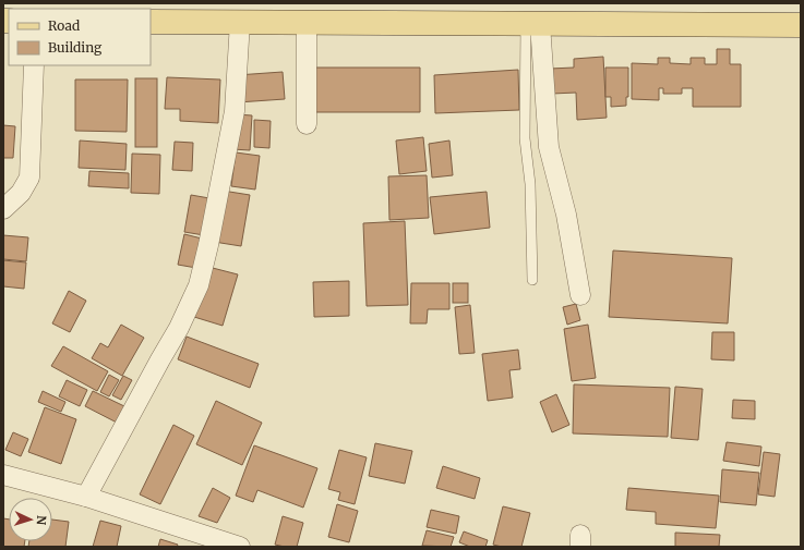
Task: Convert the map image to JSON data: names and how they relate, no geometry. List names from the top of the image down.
{
  "legend": ["Road", "Building"],
  "north": "right"
}
